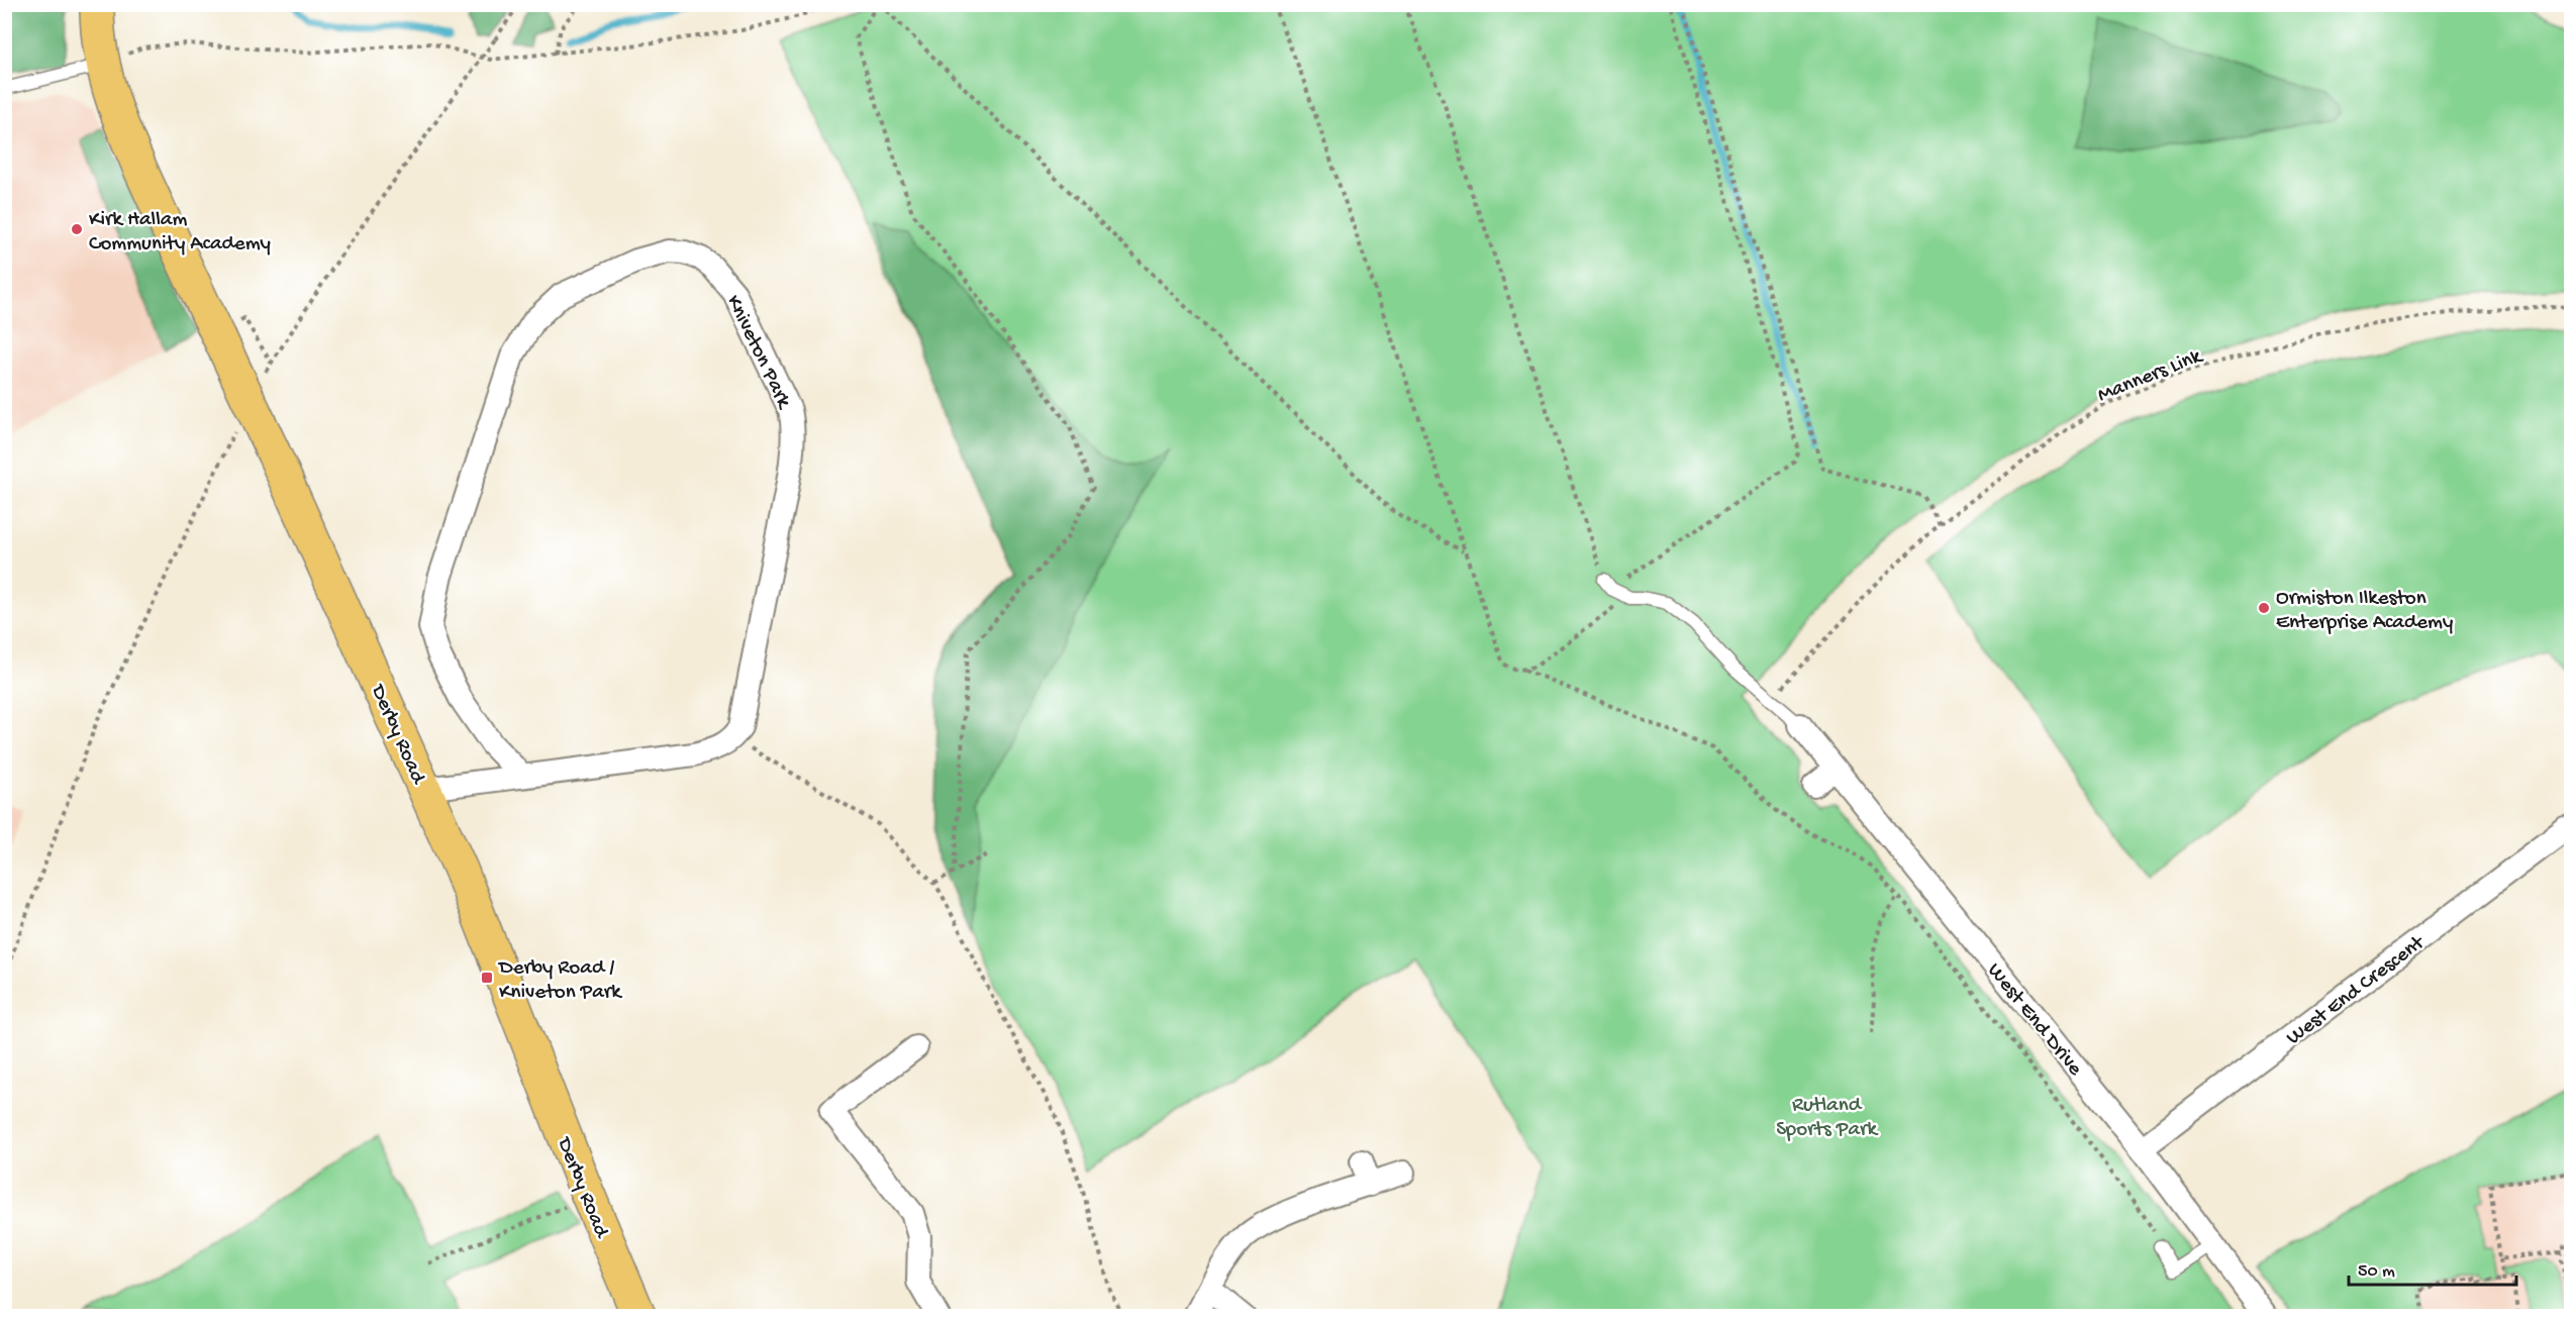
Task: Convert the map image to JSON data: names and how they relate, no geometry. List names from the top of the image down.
{
  "streets": {
    "main road": ["Derby Road"],
    "street": ["Kniveton Park", "West End Crescent", "West End Drive"],
    "path": ["Manners Link"]
  },
  "crossings": [
    ["West End Crescent", "West End Drive"]
  ],
  "parks": ["Rutland Sports Park"],
  "places": {
    "other": ["Kirk Hallam Community Academy", "Ormiston Ilkeston Enterprise Academy"],
    "transit": ["Derby Road / Kniveton Park"]
  },
  "scale_bar": "50 m"
}
